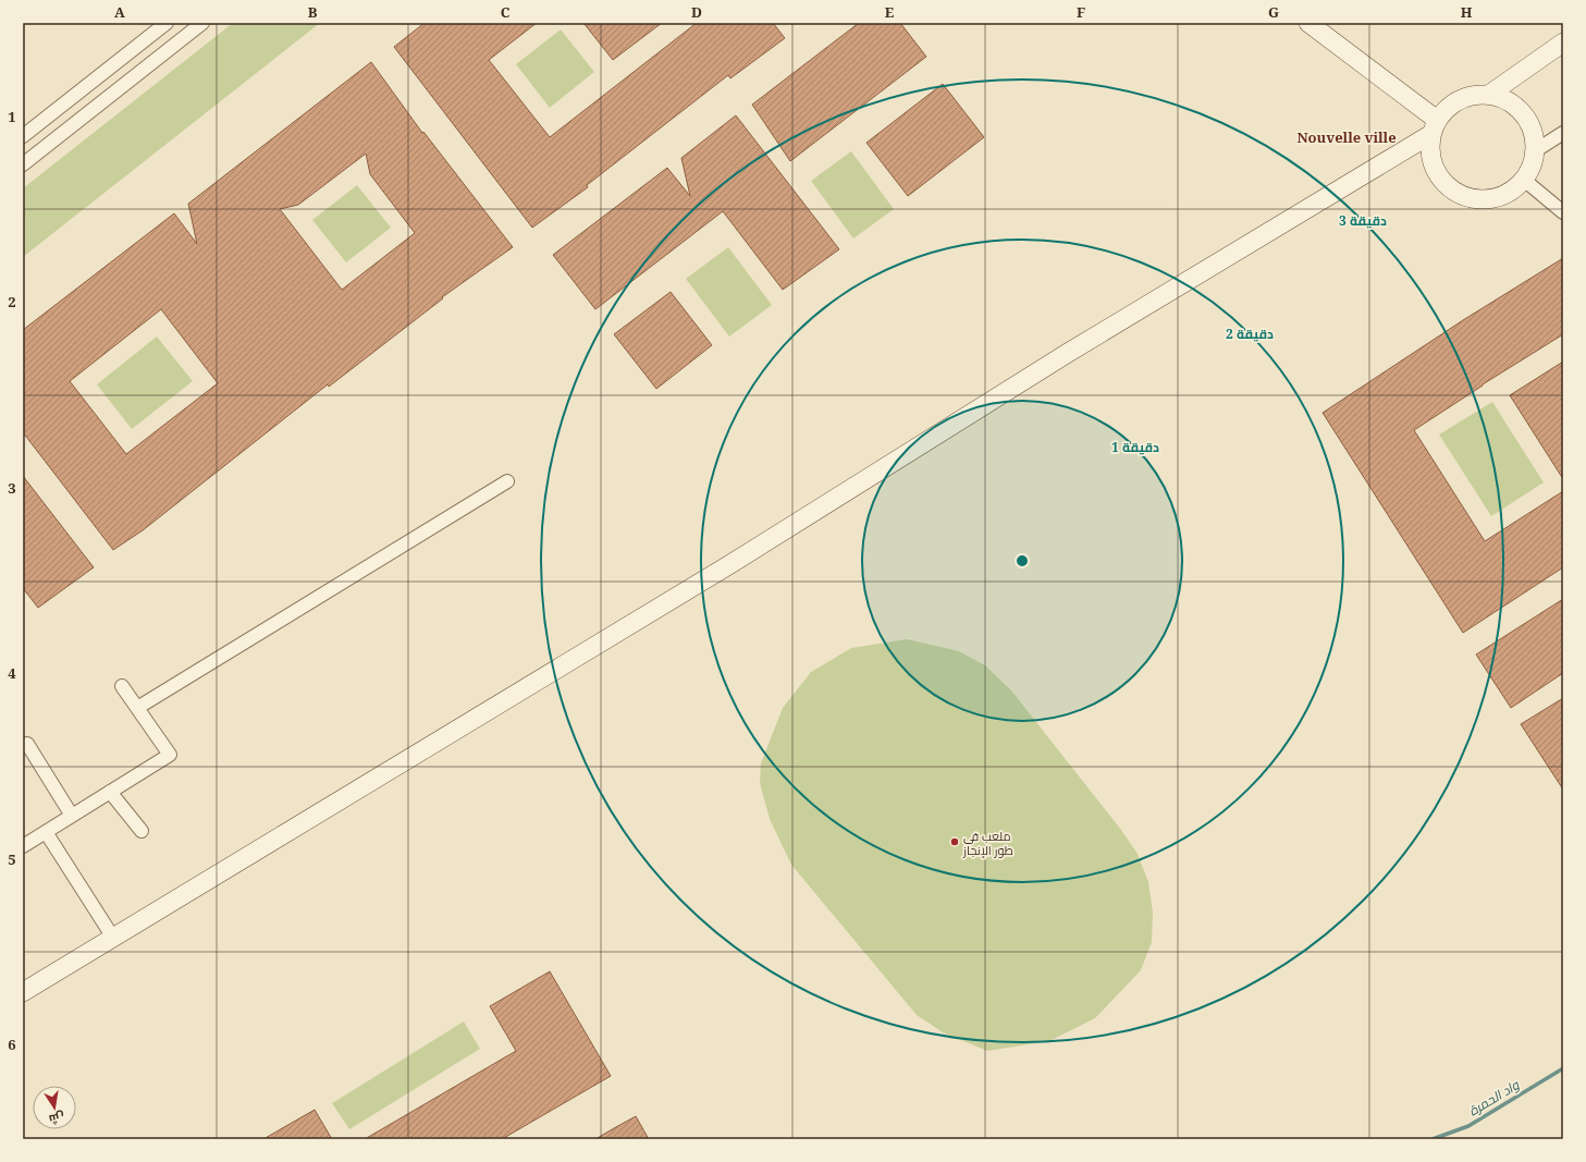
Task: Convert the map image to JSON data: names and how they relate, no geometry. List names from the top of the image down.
{
  "districts": ["Nouvelle ville"],
  "water": ["واد الحمرة"],
  "places": ["ملعب في طور الإنجاز"],
  "north": "bottom",
  "grid": {
    "columns": [
      "A",
      "B",
      "C",
      "D",
      "E",
      "F",
      "G",
      "H"
    ],
    "rows": [
      "1",
      "2",
      "3",
      "4",
      "5",
      "6"
    ]
  },
  "rings": ["3 دقيقة", "2 دقيقة", "1 دقيقة"]
}
